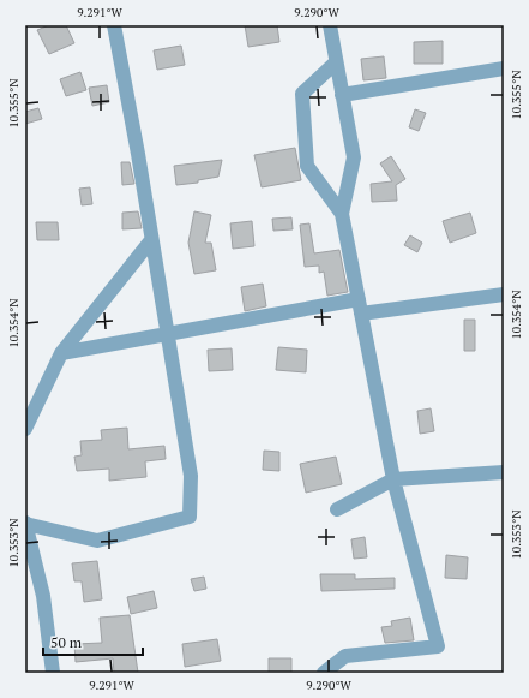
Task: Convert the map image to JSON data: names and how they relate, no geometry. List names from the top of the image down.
{
  "scale_bar": "50 m",
  "coordinates": [
    "9.291°W",
    "9.290°W",
    "10.355°N",
    "10.354°N",
    "10.353°N"
  ]
}
